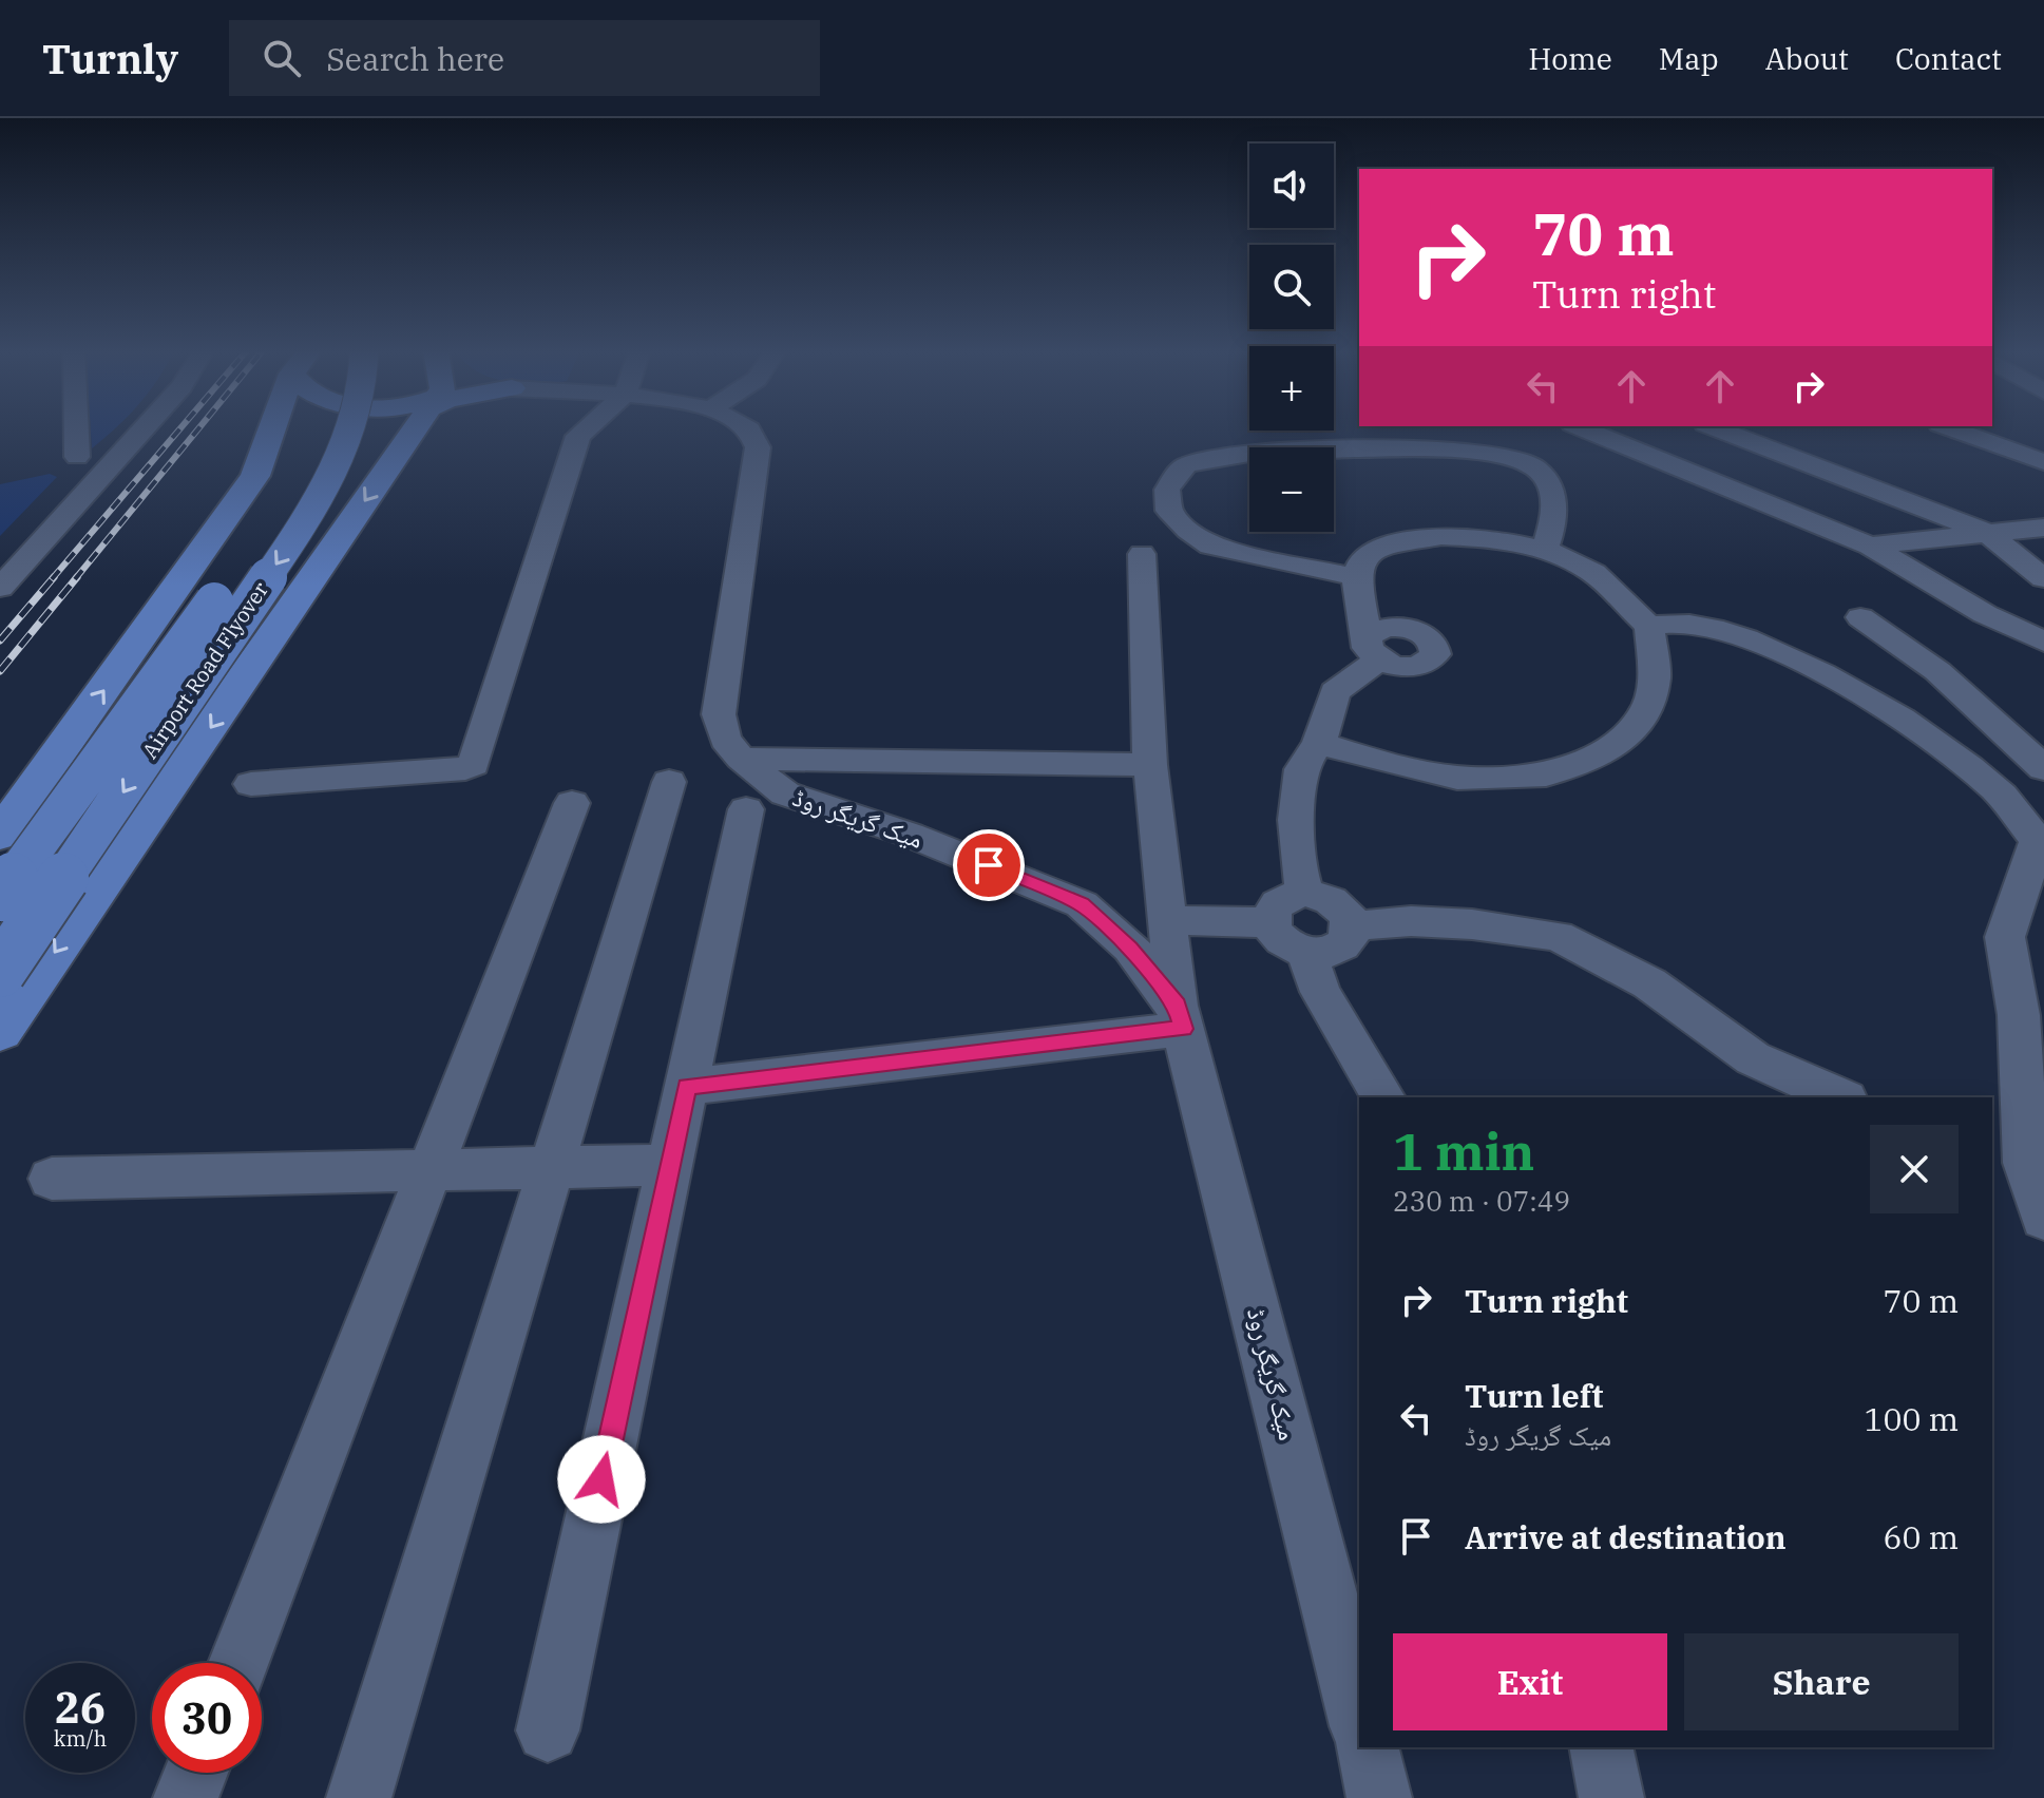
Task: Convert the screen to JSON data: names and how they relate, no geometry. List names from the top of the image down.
{
  "streets": {
    "main road": ["Airport Road Flyover"],
    "street": ["میک گریگر روڈ"]
  },
  "page": {
    "header": "Turnly",
    "search": "Search here",
    "nav": [
      "Home",
      "Map",
      "About",
      "Contact"
    ],
    "map_buttons": ["+", "−"],
    "turn": ["70 m", "Turn right"],
    "heading": ["1 min", "230 m · 07:49"],
    "list": [
      {
        "name": "Turn right",
        "value": "70 m"
      },
      {
        "name": "Turn left",
        "note": "میک گریگر روڈ",
        "value": "100 m"
      },
      {
        "name": "Arrive at destination",
        "value": "60 m"
      }
    ],
    "buttons": ["Exit", "Share"],
    "speed": "26 km/h",
    "limit": "30"
  }
}
